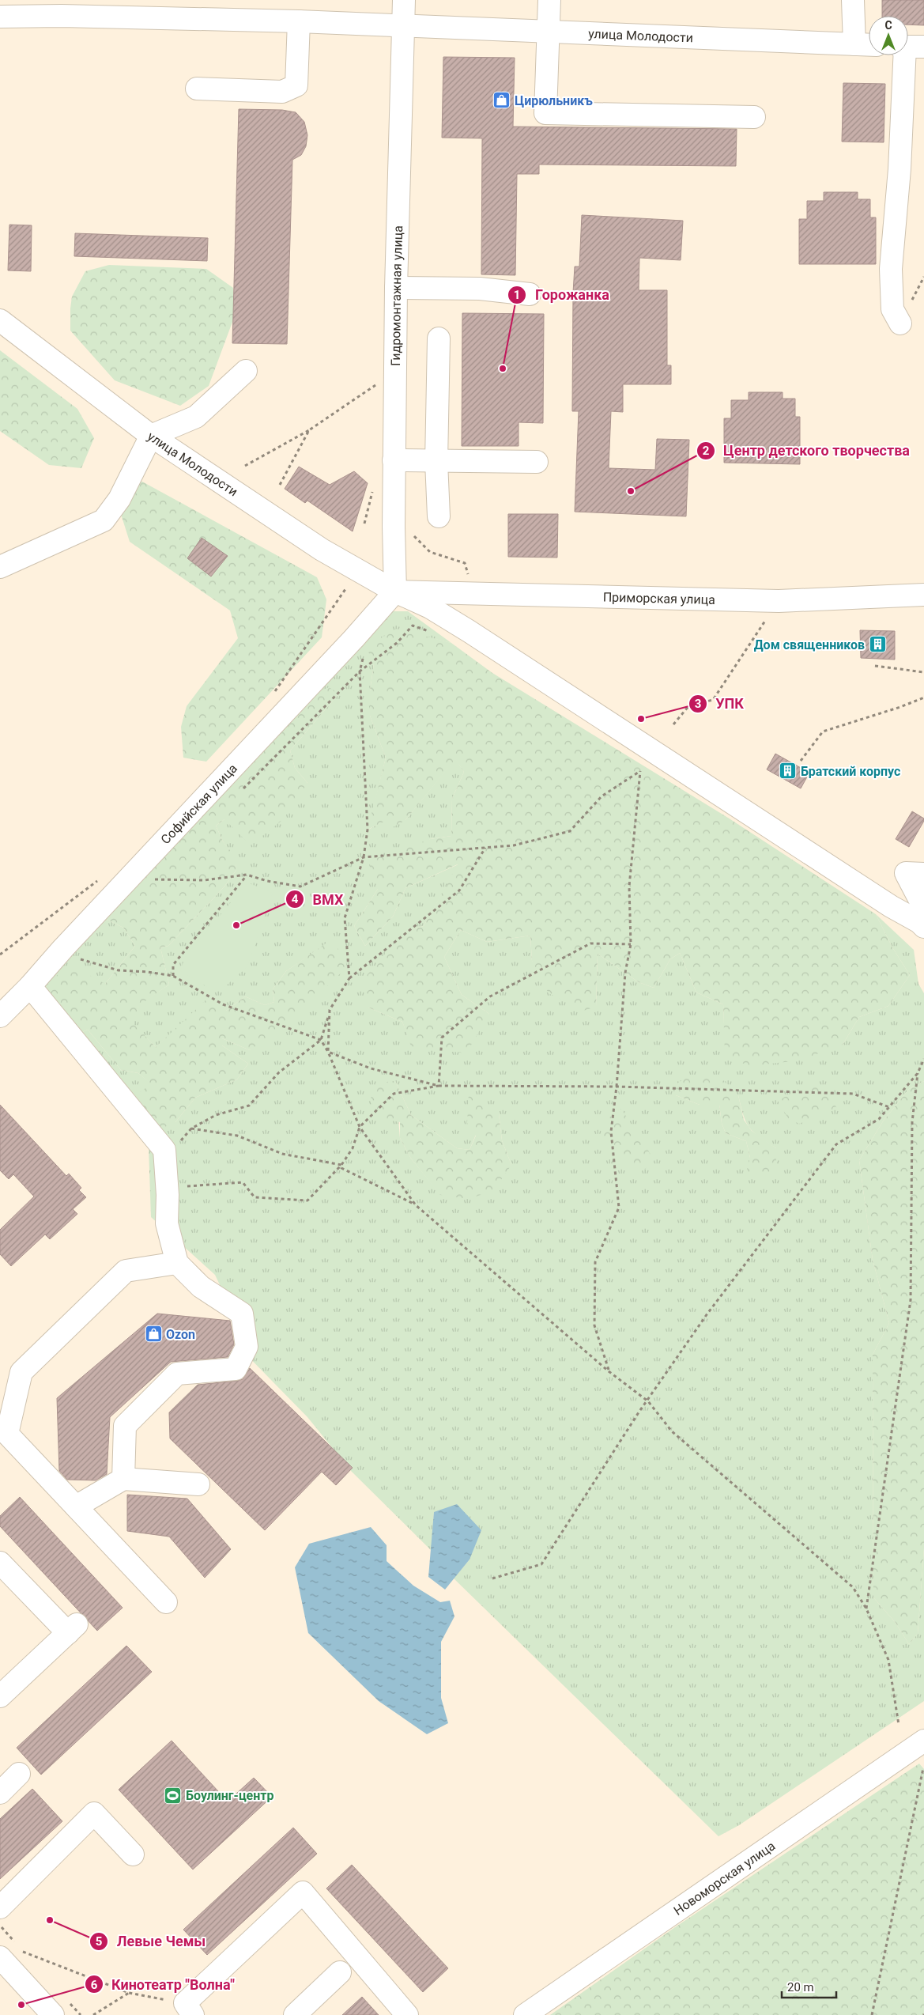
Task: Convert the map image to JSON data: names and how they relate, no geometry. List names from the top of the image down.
{
  "streets": {
    "street": [
      "улица Молодости",
      "Гидромонтажная улица",
      "Приморская улица",
      "Софийская улица",
      "Новоморская улица"
    ]
  },
  "crossings": [
    ["улица Молодости", "Гидромонтажная улица"],
    ["улица Молодости", "Приморская улица"],
    ["улица Молодости", "Софийская улица"],
    ["Гидромонтажная улица", "Приморская улица"],
    ["Гидромонтажная улица", "Софийская улица"],
    ["Приморская улица", "Софийская улица"]
  ],
  "places": {
    "shop": ["Цирюльникъ", "Ozon"],
    "other": [
      "Горожанка",
      "Центр детского творчества",
      "УПК",
      "BMX",
      "Левые Чемы",
      "Кинотеатр \"Волна\""
    ],
    "building": ["Дом священников", "Братский корпус"],
    "sports": ["Боулинг-центр"]
  },
  "scale_bar": "20 m",
  "north": "top"
}
